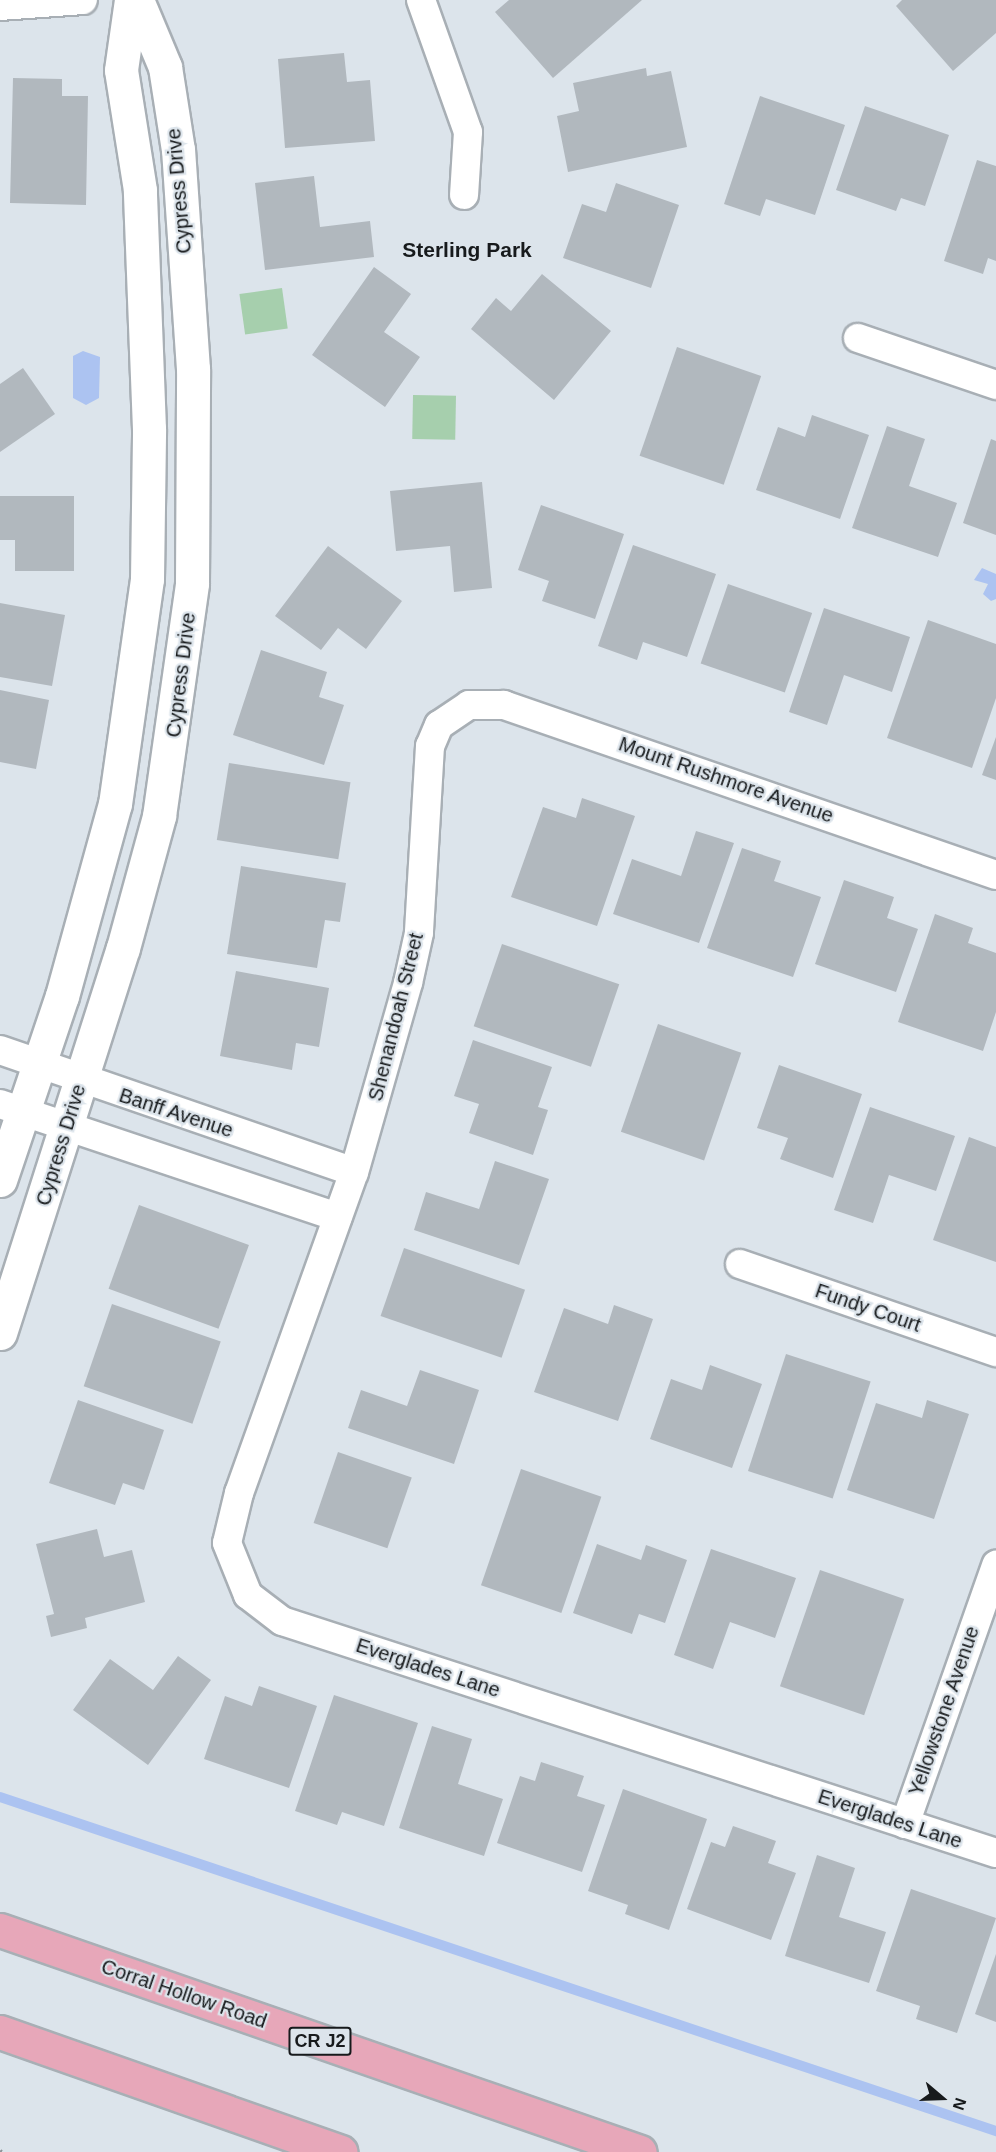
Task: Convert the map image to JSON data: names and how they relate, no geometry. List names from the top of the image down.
{
  "streets": {
    "main road": ["Corral Hollow Road", "CR J2"],
    "street": [
      "Cypress Drive",
      "Mount Rushmore Avenue",
      "Shenandoah Street",
      "Banff Avenue",
      "Fundy Court",
      "Everglades Lane",
      "Yellowstone Avenue"
    ]
  },
  "crossings": [
    ["Cypress Drive", "Banff Avenue"],
    ["Mount Rushmore Avenue", "Shenandoah Street"],
    ["Shenandoah Street", "Banff Avenue"],
    ["Shenandoah Street", "Everglades Lane"],
    ["Everglades Lane", "Yellowstone Avenue"]
  ],
  "districts": ["Sterling Park"],
  "north": "right"
}
